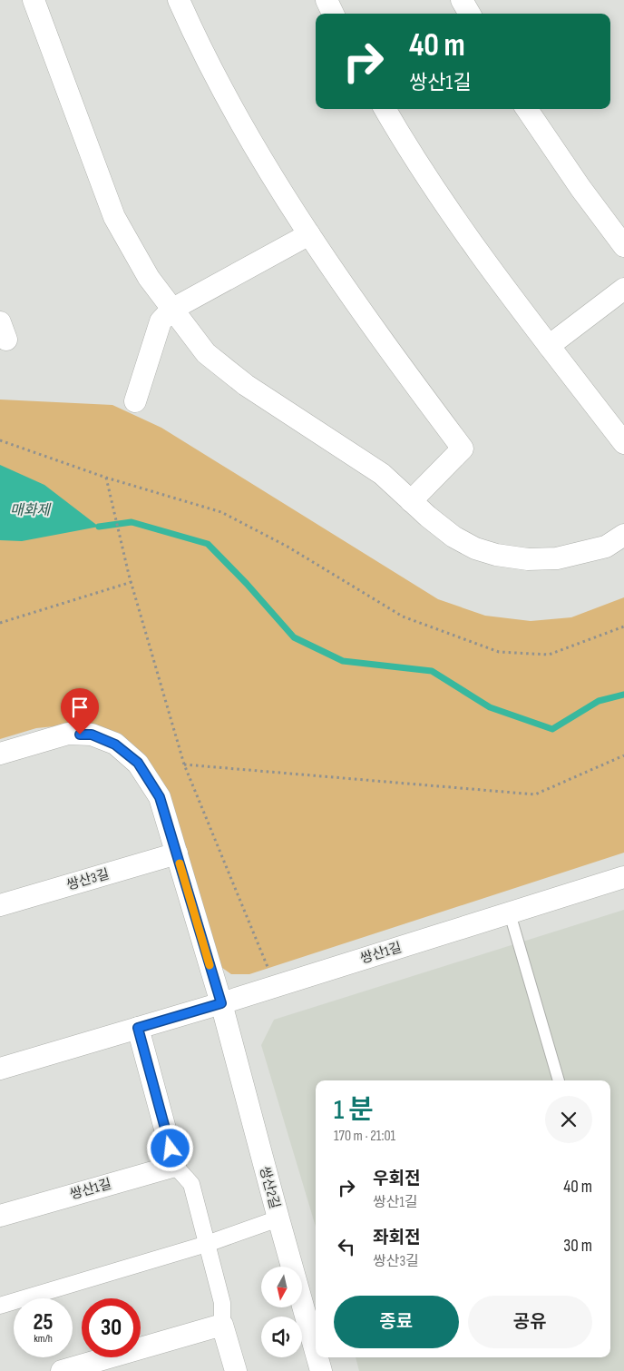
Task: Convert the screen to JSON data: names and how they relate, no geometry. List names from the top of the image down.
{
  "streets": {
    "street": ["쌍산3길", "쌍산1길", "쌍산2길"]
  },
  "crossings": [
    ["쌍산1길", "쌍산2길"]
  ],
  "water": ["매화제"],
  "north": "bottom",
  "page": {
    "turn": ["40 m", "쌍산1길"],
    "heading": ["1 분", "170 m · 21:01"],
    "list": [
      {
        "name": "우회전",
        "note": "쌍산1길",
        "value": "40 m"
      },
      {
        "name": "좌회전",
        "note": "쌍산3길",
        "value": "30 m"
      }
    ],
    "buttons": ["종료", "공유"],
    "speed": "25 km/h",
    "limit": "30"
  }
}
